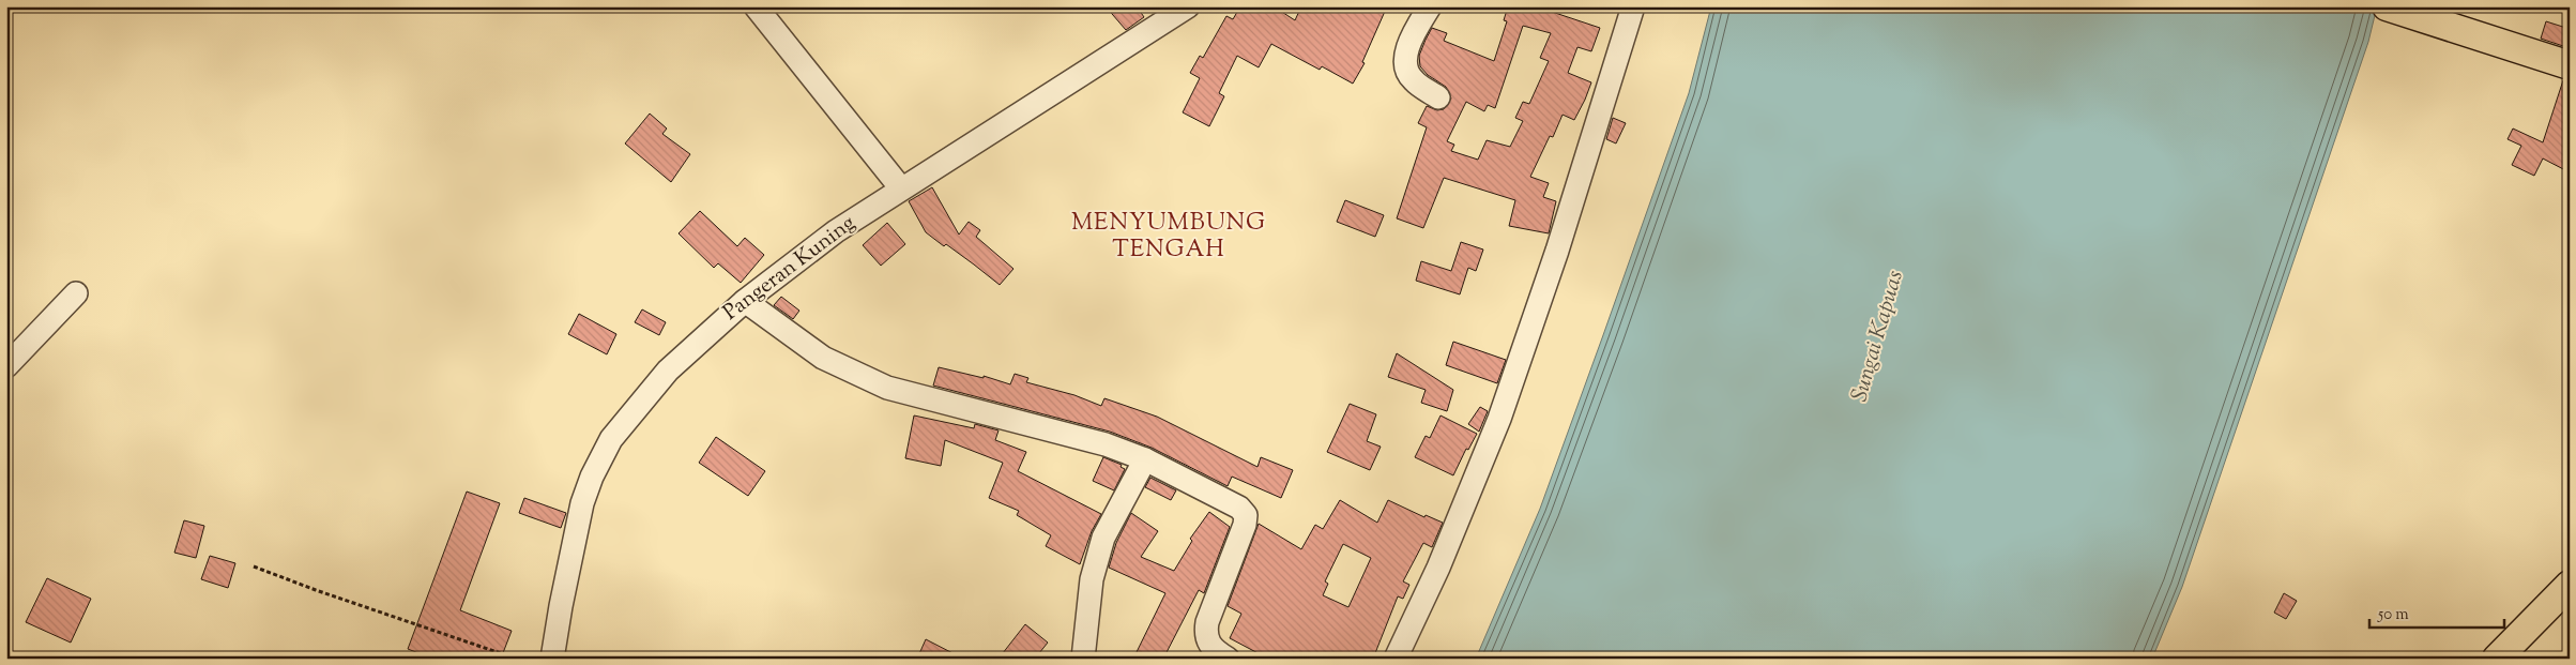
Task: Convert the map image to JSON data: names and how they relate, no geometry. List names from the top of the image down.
{
  "streets": {
    "street": ["Pangeran Kuning"]
  },
  "districts": ["MENYUMBUNG TENGAH"],
  "water": ["Sungai Kapuas"],
  "scale_bar": "50 m"
}
